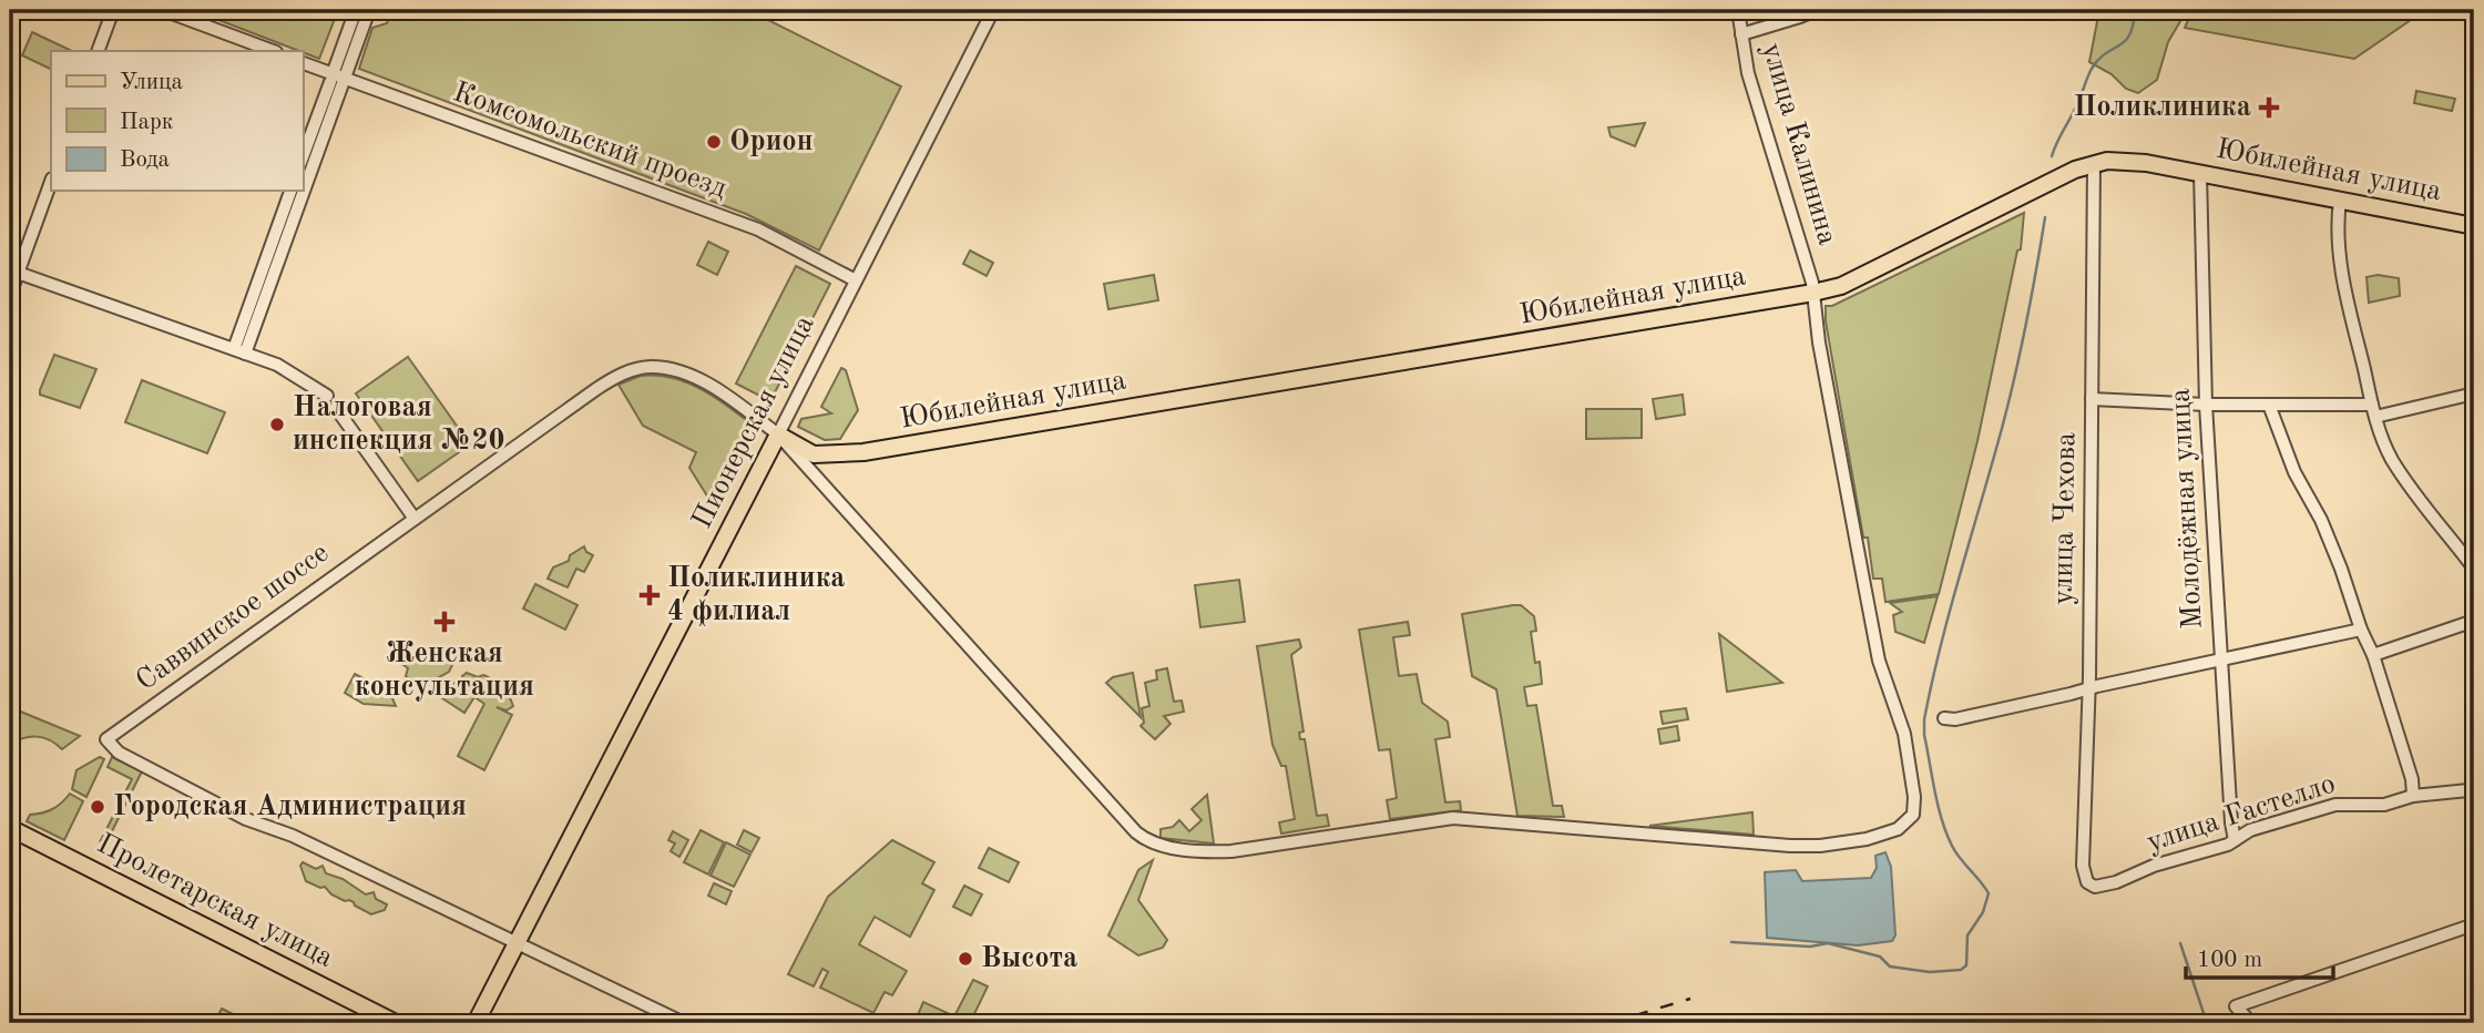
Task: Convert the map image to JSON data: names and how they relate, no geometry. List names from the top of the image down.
{
  "streets": {
    "main road": ["Юбилейная улица", "Пионерская улица", "Пролетарская улица"],
    "street": [
      "Комсомольский проезд",
      "улица Калинина",
      "Молодёжная улица",
      "улица Чехова",
      "Саввинское шоссе",
      "улица Гастелло"
    ]
  },
  "crossings": [
    ["Комсомольский проезд", "Пионерская улица"],
    ["улица Калинина", "Юбилейная улица"],
    ["Юбилейная улица", "Молодёжная улица"],
    ["Юбилейная улица", "улица Чехова"],
    ["Пионерская улица", "Саввинское шоссе"],
    ["Молодёжная улица", "улица Гастелло"],
    ["улица Чехова", "улица Гастелло"]
  ],
  "places": {
    "health": ["Поликлиника", "Поликлиника 4 филиал", "Женская консультация"],
    "other": [
      "Орион",
      "Налоговая инспекция №20",
      "Городская Администрация",
      "Высота"
    ]
  },
  "legend": ["Улица", "Парк", "Вода"],
  "scale_bar": "100 m"
}
